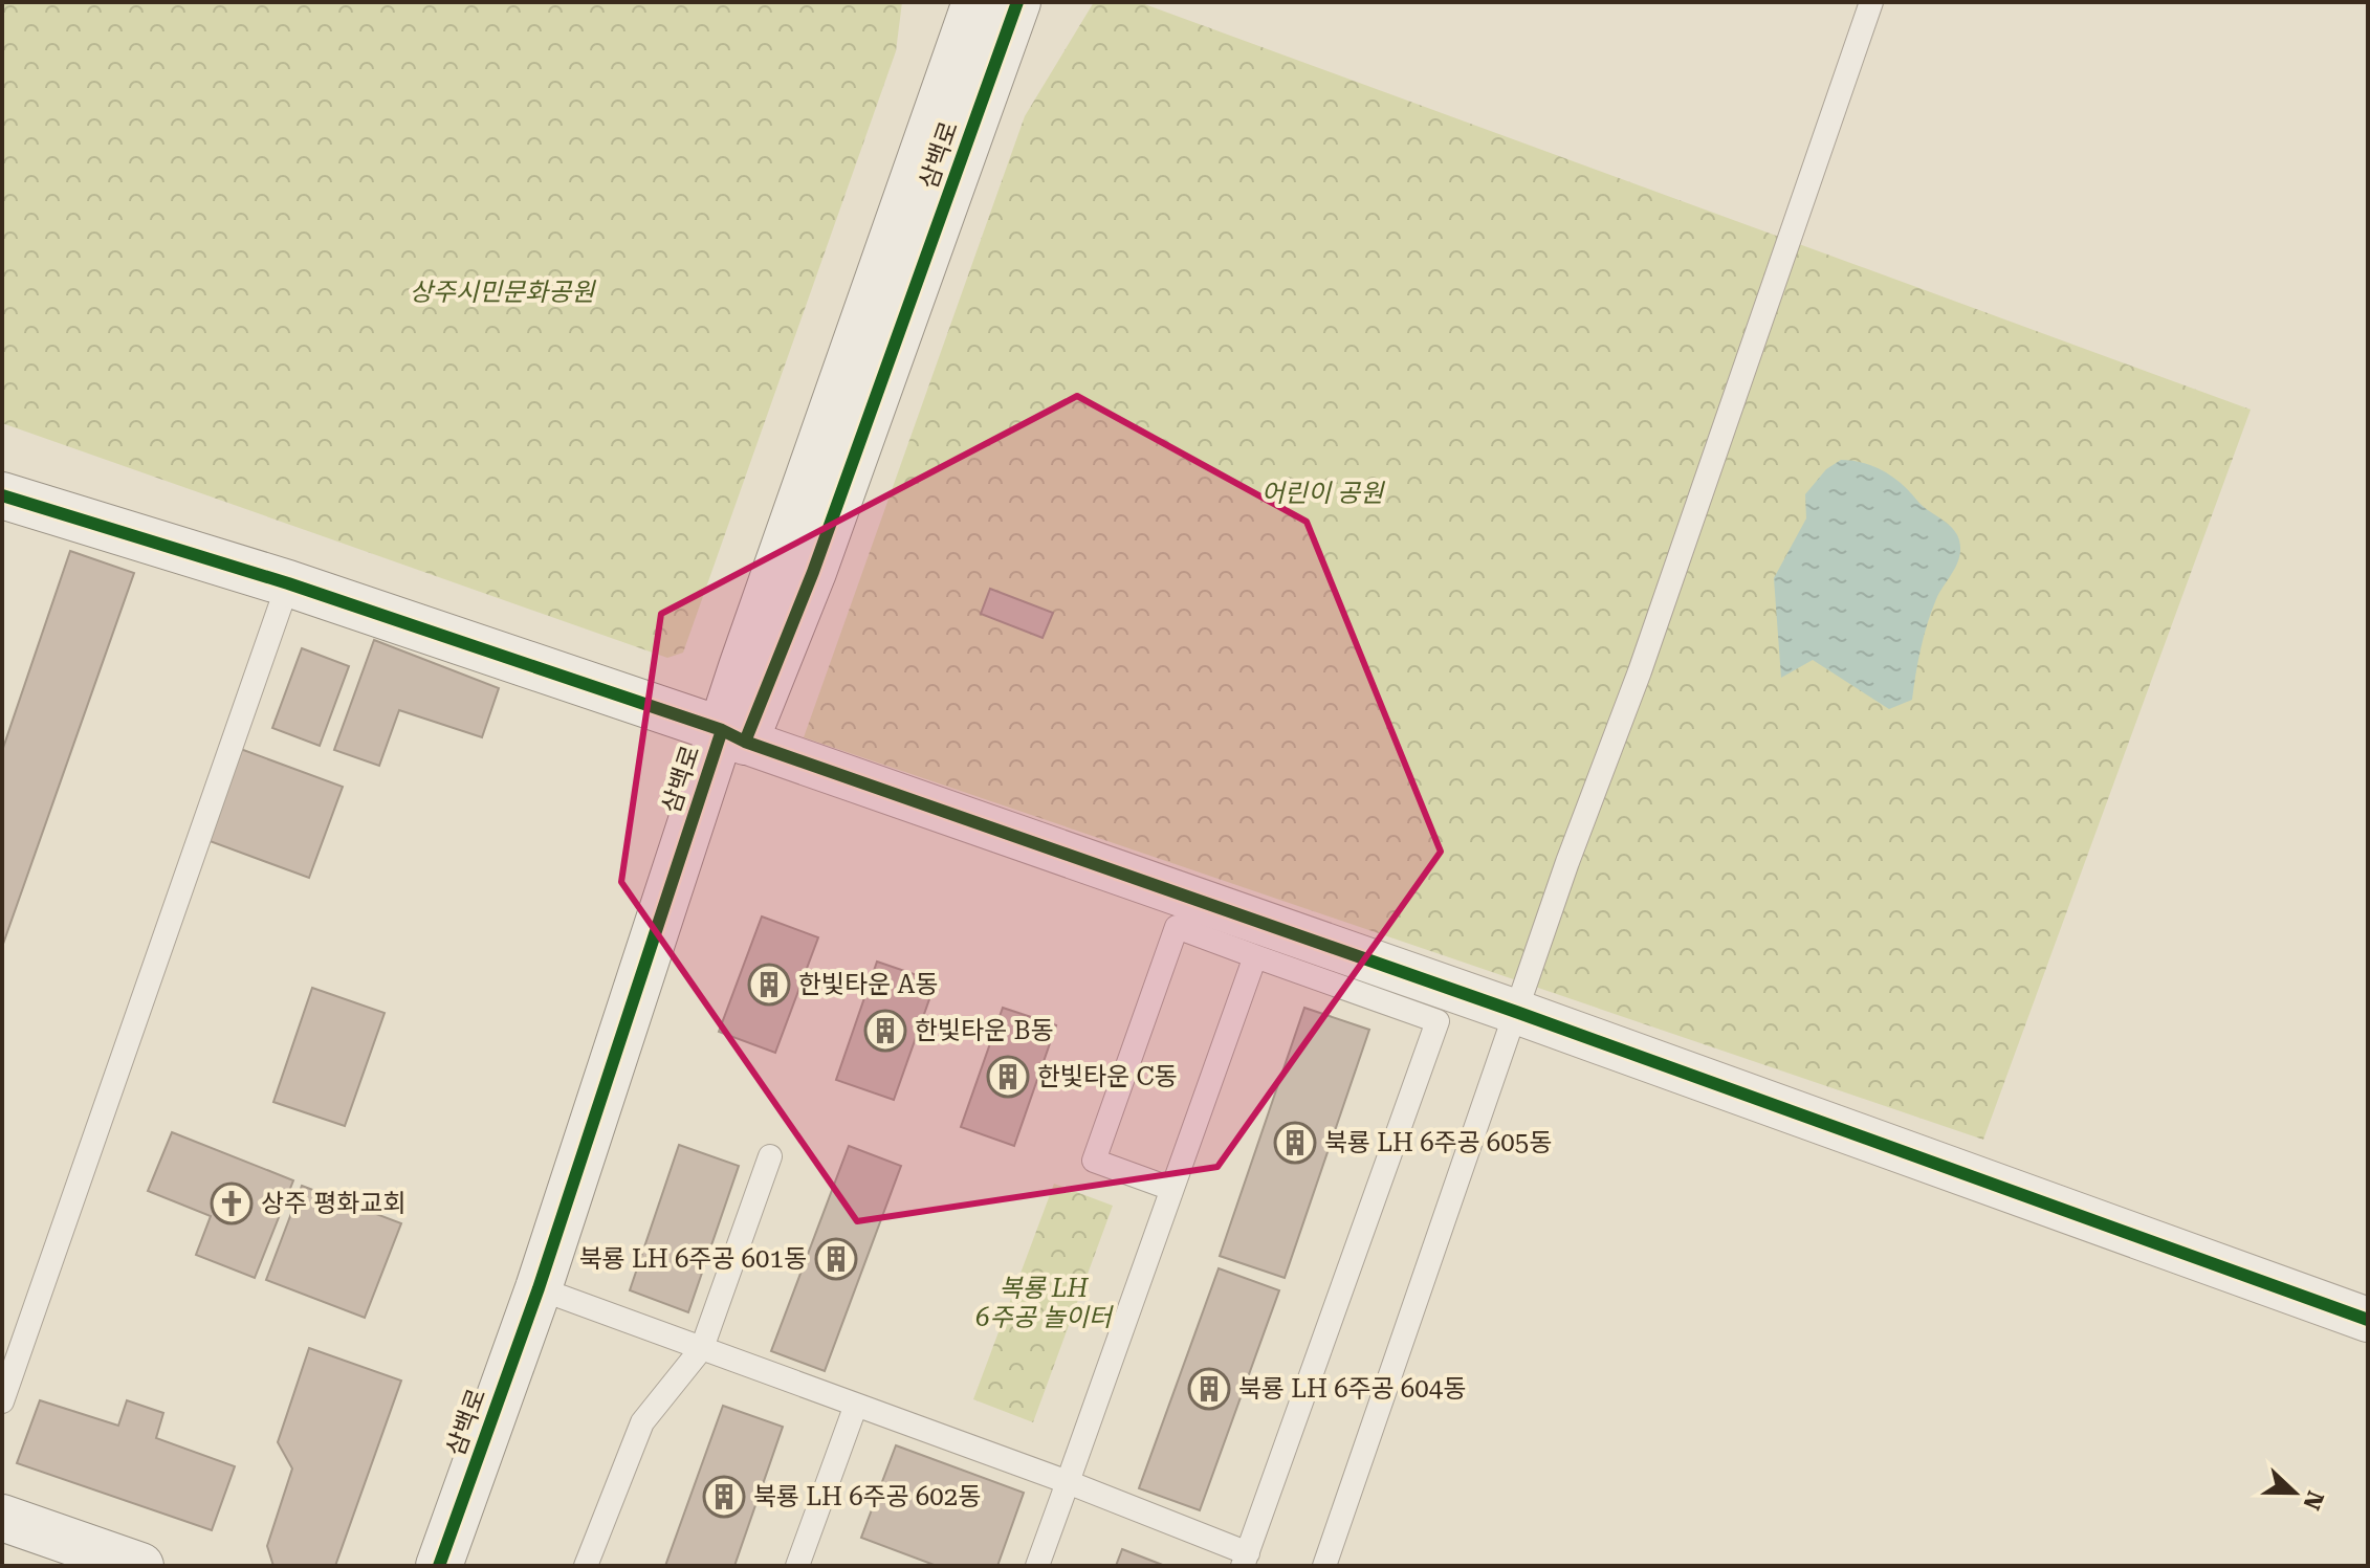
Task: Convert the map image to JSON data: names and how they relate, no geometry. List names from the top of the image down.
{
  "streets": {
    "street": ["삼백로"]
  },
  "parks": ["상주시민문화공원", "어린이 공원", "복룡 LH 6주공 놀이터"],
  "places": {
    "building": [
      "한빛타운 A동",
      "한빛타운 B동",
      "한빛타운 C동",
      "북룡 LH 6주공 605동",
      "북룡 LH 6주공 601동",
      "북룡 LH 6주공 604동",
      "북룡 LH 6주공 602동"
    ],
    "church": ["상주 평화교회"]
  },
  "north": "right"
}
